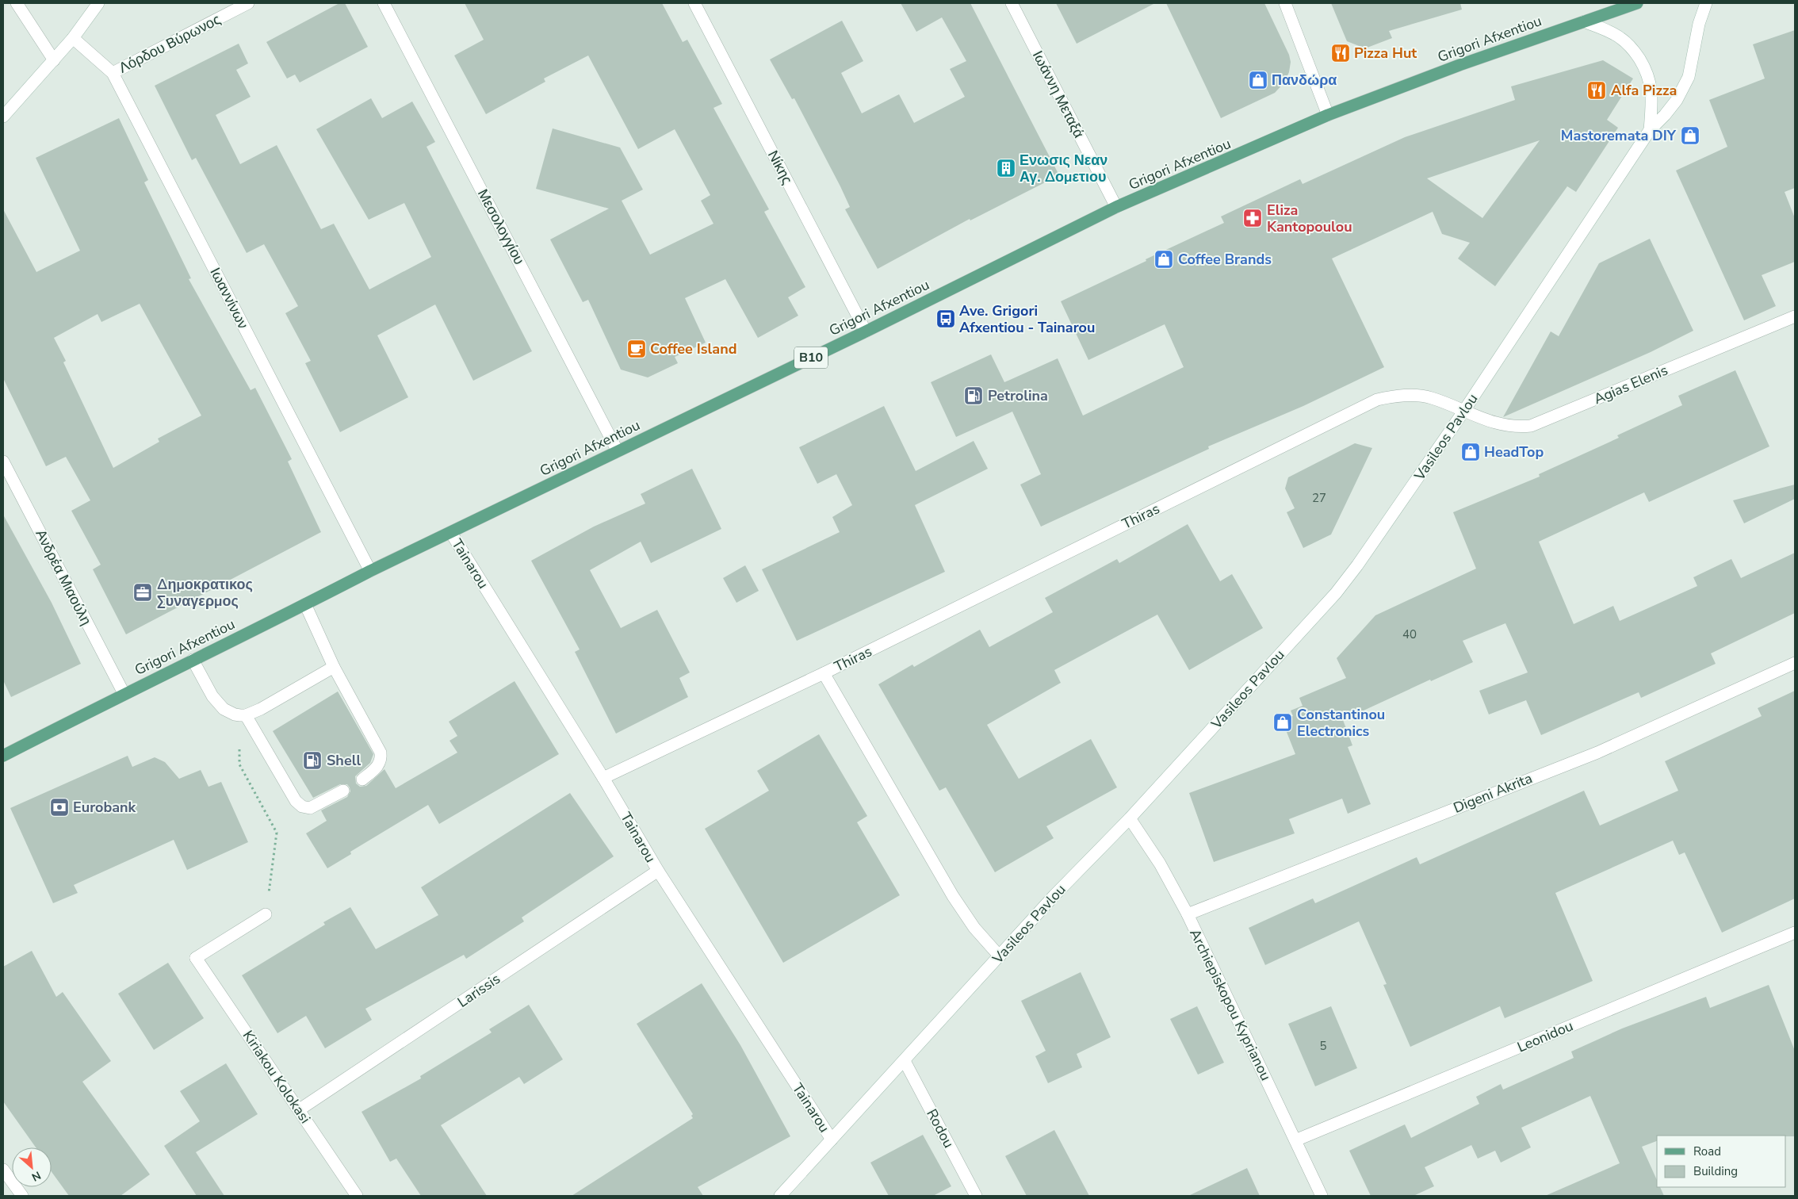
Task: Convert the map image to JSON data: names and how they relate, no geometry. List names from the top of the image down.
{
  "streets": {
    "main road": ["Grigori Afxentiou", "B10"],
    "street": [
      "Λόρδου Βύρωνος",
      "Ιωάννη Μεταξά",
      "Νίκης",
      "Μεσολογγίου",
      "Ιωαννίνων",
      "Agias Elenis",
      "Vasileos Pavlou",
      "Thiras",
      "Tainarou",
      "Ανδρέα Μιαούλη",
      "Digeni Akrita",
      "Larissis",
      "Archiepiskopou Kyprianou",
      "Leonidou",
      "Kiriakou Kolokasi",
      "Rodou"
    ]
  },
  "crossings": [
    ["Grigori Afxentiou", "Ιωάννη Μεταξά"],
    ["Grigori Afxentiou", "Νίκης"],
    ["Grigori Afxentiou", "Μεσολογγίου"],
    ["Grigori Afxentiou", "Ιωαννίνων"],
    ["Grigori Afxentiou", "Vasileos Pavlou"],
    ["Grigori Afxentiou", "Tainarou"],
    ["Grigori Afxentiou", "Ανδρέα Μιαούλη"],
    ["Λόρδου Βύρωνος", "Ιωαννίνων"],
    ["Agias Elenis", "Vasileos Pavlou"],
    ["Agias Elenis", "Thiras"],
    ["Vasileos Pavlou", "Thiras"],
    ["Vasileos Pavlou", "Tainarou"],
    ["Vasileos Pavlou", "Archiepiskopou Kyprianou"],
    ["Vasileos Pavlou", "Rodou"],
    ["Thiras", "Tainarou"],
    ["Tainarou", "Larissis"],
    ["Digeni Akrita", "Archiepiskopou Kyprianou"],
    ["Larissis", "Kiriakou Kolokasi"],
    ["Archiepiskopou Kyprianou", "Leonidou"]
  ],
  "places": {
    "restaurant": ["Pizza Hut", "Alfa Pizza"],
    "shop": [
      "Πανδώρα",
      "Mastoremata DIY",
      "Coffee Brands",
      "HeadTop",
      "Constantinou Electronics"
    ],
    "building": ["Ενωσις Νεαν Αγ. Δομετιου"],
    "pharmacy": ["Eliza Kantopoulou"],
    "bus stop": ["Ave. Grigori Afxentiou - Tainarou"],
    "cafe": ["Coffee Island"],
    "fuel station": ["Petrolina", "Shell"],
    "office": ["Δημοκρατικος Συναγερμος"],
    "bank": ["Eurobank"]
  },
  "house_numbers": ["27", "40", "5"],
  "legend": ["Road", "Building"],
  "north": "bottom right"
}
